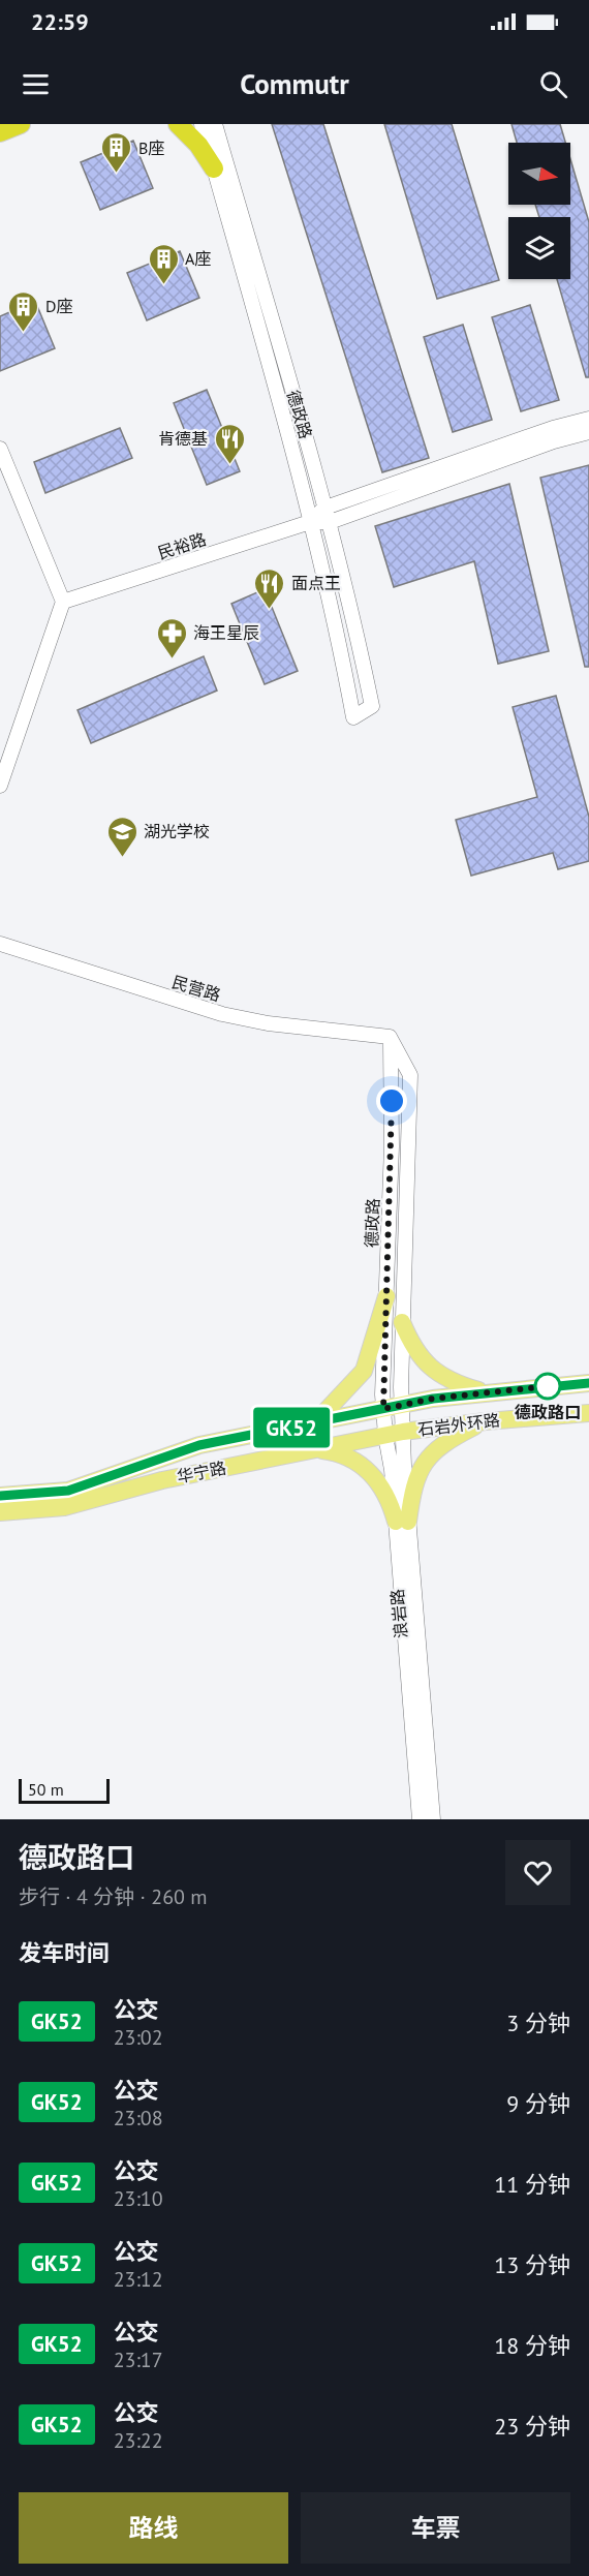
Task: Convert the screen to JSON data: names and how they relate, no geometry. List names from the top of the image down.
{
  "streets": {
    "main road": [
      "德政路",
      "民裕路",
      "民营路",
      "石岩外环路",
      "华宁路",
      "浪岩路"
    ]
  },
  "crossings": [
    ["德政路", "民裕路"],
    ["德政路", "民营路"],
    ["德政路", "石岩外环路"],
    ["德政路", "华宁路"],
    ["德政路", "浪岩路"],
    ["石岩外环路", "华宁路"],
    ["石岩外环路", "浪岩路"],
    ["华宁路", "浪岩路"]
  ],
  "places": {
    "building": ["B座", "A座", "D座"],
    "restaurant": ["肯德基", "面点王"],
    "pharmacy": ["海王星辰"],
    "school or university": ["湖光学校"],
    "other": ["德政路口"]
  },
  "lines": ["bus line GK52"],
  "scale_bar": "50 m",
  "north": "right",
  "page": {
    "status": "22:59",
    "header": "Commutr",
    "on_map": "GK52",
    "scale": "50 m",
    "heading": [
      ["德政路口", "步行 · 4 分钟 · 260 m"],
      "发车时间"
    ],
    "list": [
      {
        "mark": "GK52",
        "name": "公交",
        "note": "23:02",
        "value": "3 分钟"
      },
      {
        "mark": "GK52",
        "name": "公交",
        "note": "23:08",
        "value": "9 分钟"
      },
      {
        "mark": "GK52",
        "name": "公交",
        "note": "23:10",
        "value": "11 分钟"
      },
      {
        "mark": "GK52",
        "name": "公交",
        "note": "23:12",
        "value": "13 分钟"
      },
      {
        "mark": "GK52",
        "name": "公交",
        "note": "23:17",
        "value": "18 分钟"
      },
      {
        "mark": "GK52",
        "name": "公交",
        "note": "23:22",
        "value": "23 分钟"
      }
    ],
    "buttons": ["路线", "车票"]
  }
}
